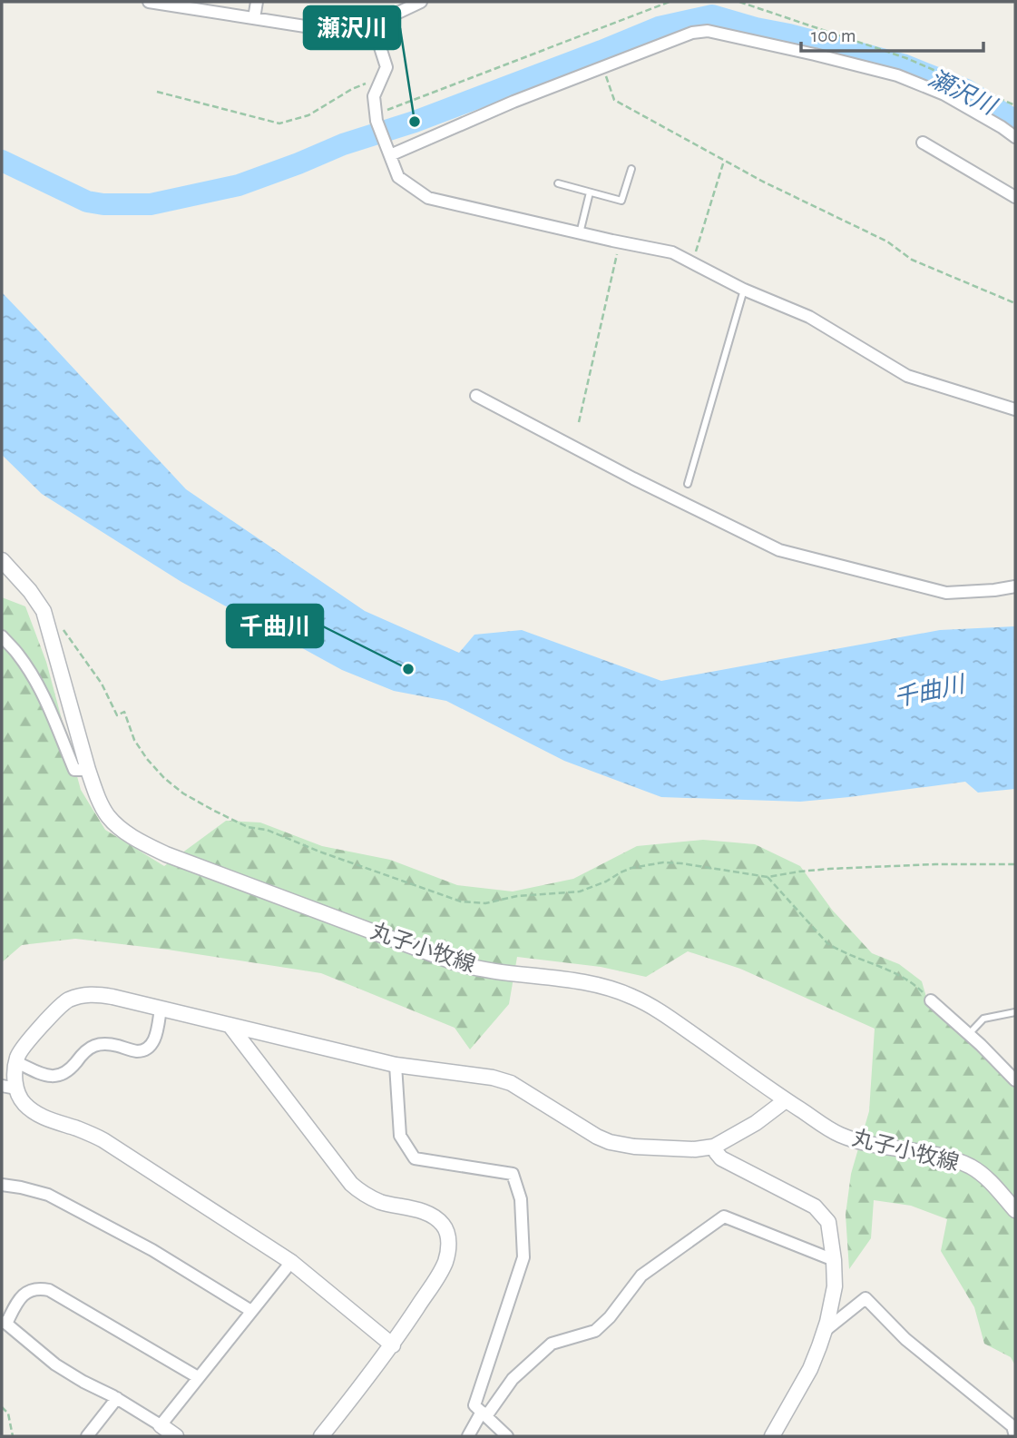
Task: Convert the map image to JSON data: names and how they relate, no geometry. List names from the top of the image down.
{
  "streets": {
    "street": ["丸子小牧線"]
  },
  "water": ["瀬沢川", "千曲川"],
  "places": ["瀬沢川", "千曲川"],
  "scale_bar": "100 m"
}
